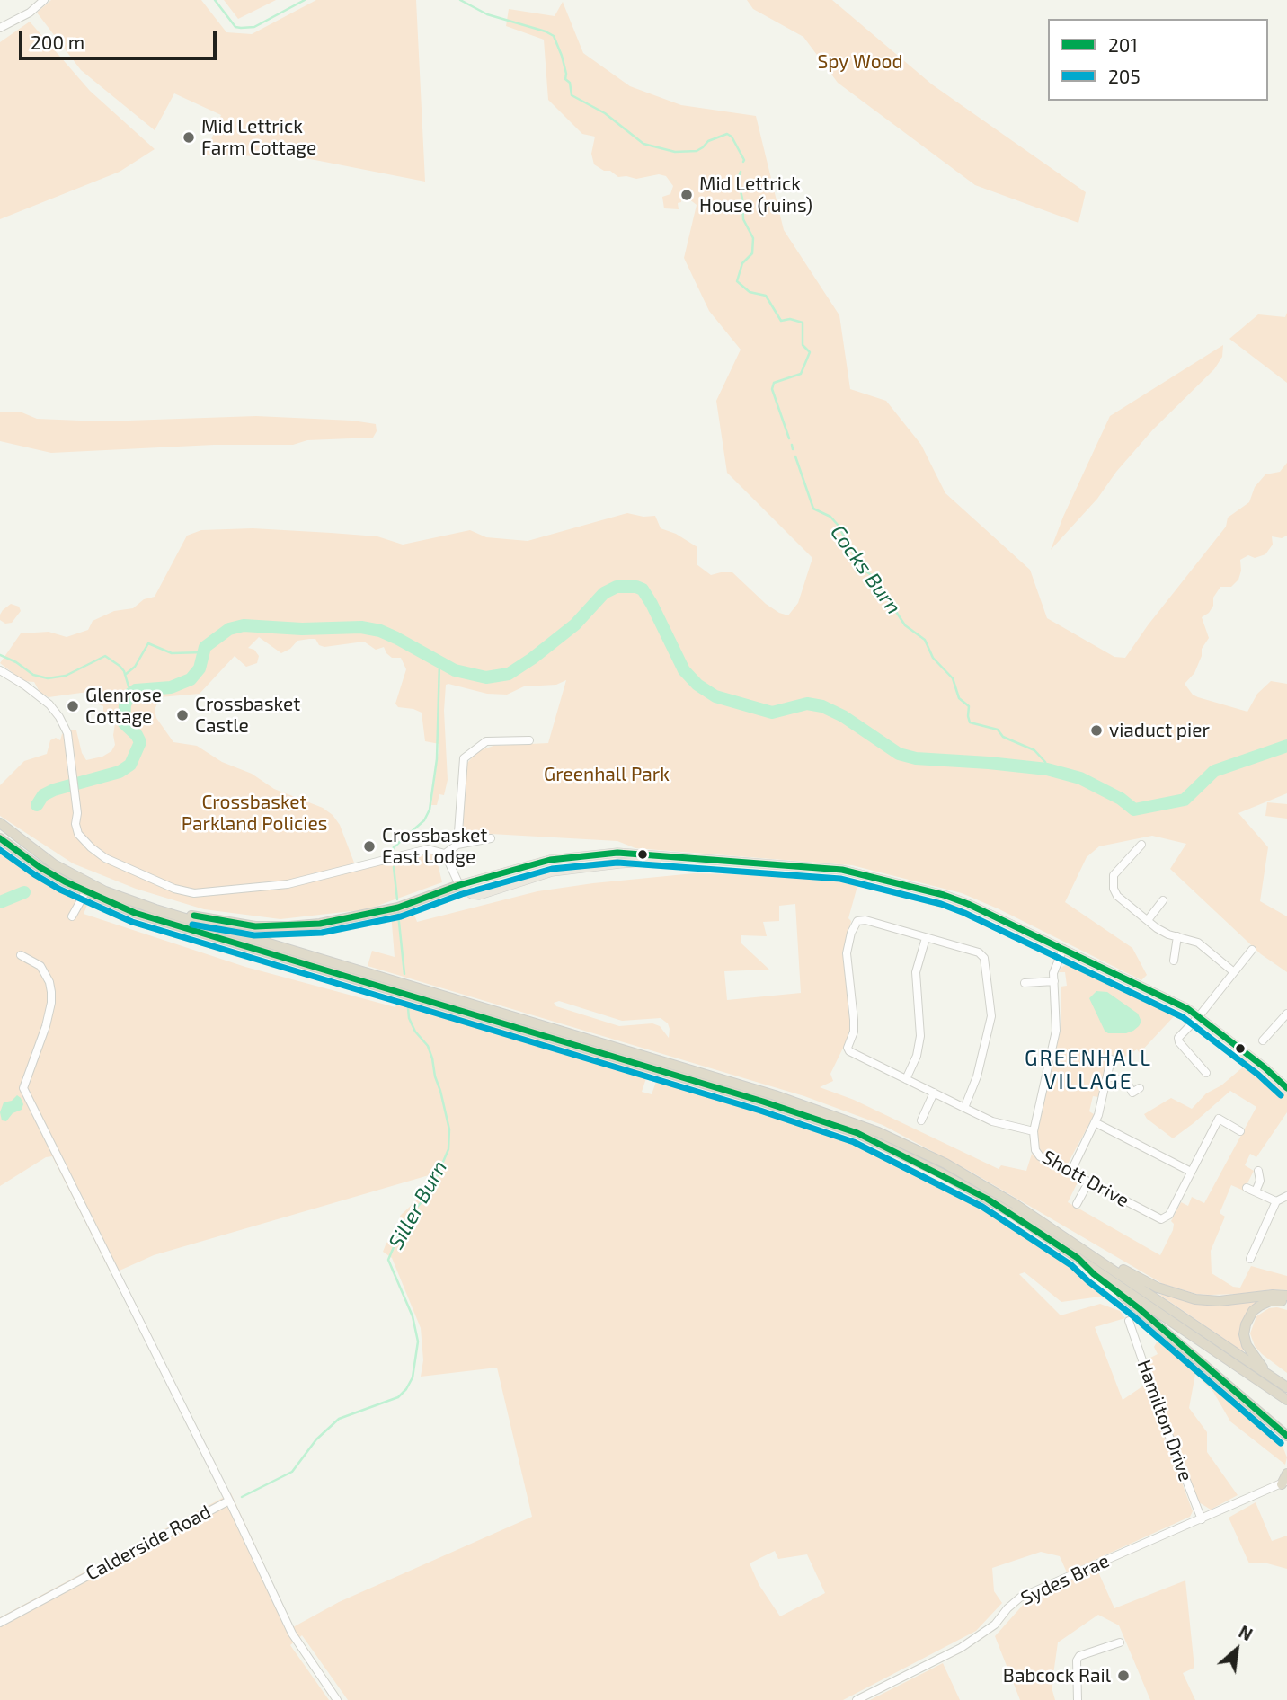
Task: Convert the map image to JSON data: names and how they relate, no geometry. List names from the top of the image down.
{
  "streets": {
    "street": [
      "Shott Drive",
      "Hamilton Drive",
      "Calderside Road",
      "Sydes Brae"
    ]
  },
  "crossings": [
    ["Hamilton Drive", "Sydes Brae"]
  ],
  "districts": ["GREENHALL VILLAGE"],
  "water": ["Cocks Burn", "Siller Burn"],
  "parks": ["Spy Wood", "Greenhall Park", "Crossbasket Parkland Policies"],
  "places": [
    "Mid Lettrick Farm Cottage",
    "Mid Lettrick House (ruins)",
    "Glenrose Cottage",
    "Crossbasket Castle",
    "viaduct pier",
    "Crossbasket East Lodge",
    "Babcock Rail"
  ],
  "lines": ["transit line 201", "transit line 205"],
  "legend": ["201", "205"],
  "scale_bar": "200 m",
  "north": "top right"
}
